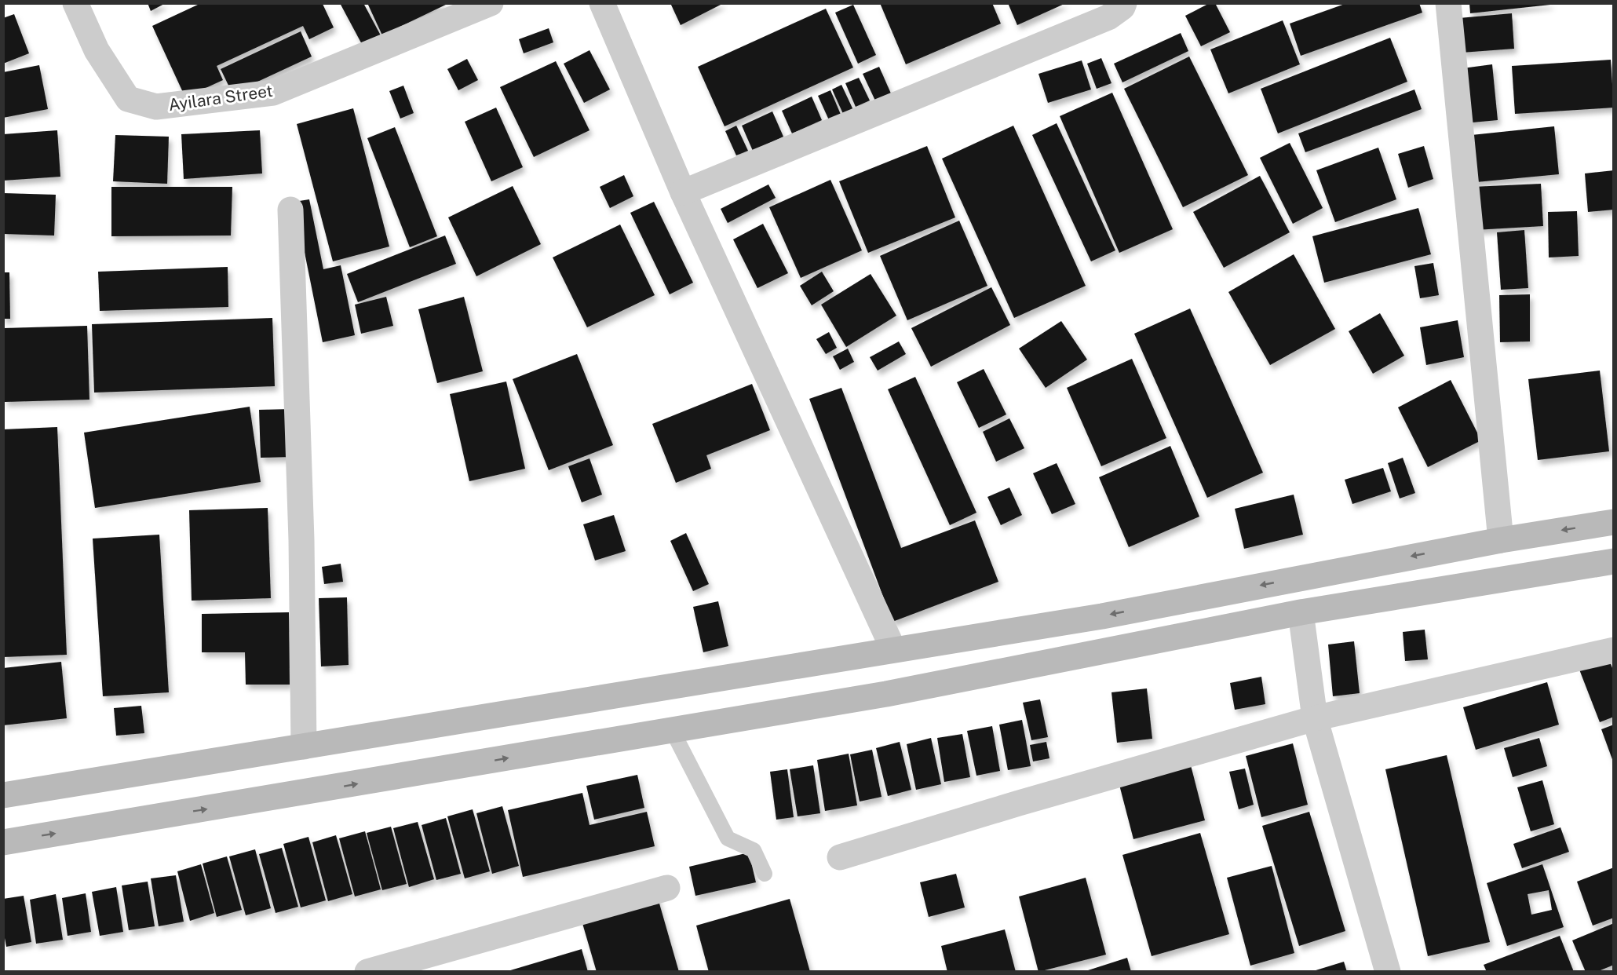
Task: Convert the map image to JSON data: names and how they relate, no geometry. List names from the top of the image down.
{
  "streets": {
    "street": ["Ayilara Street"]
  }
}
